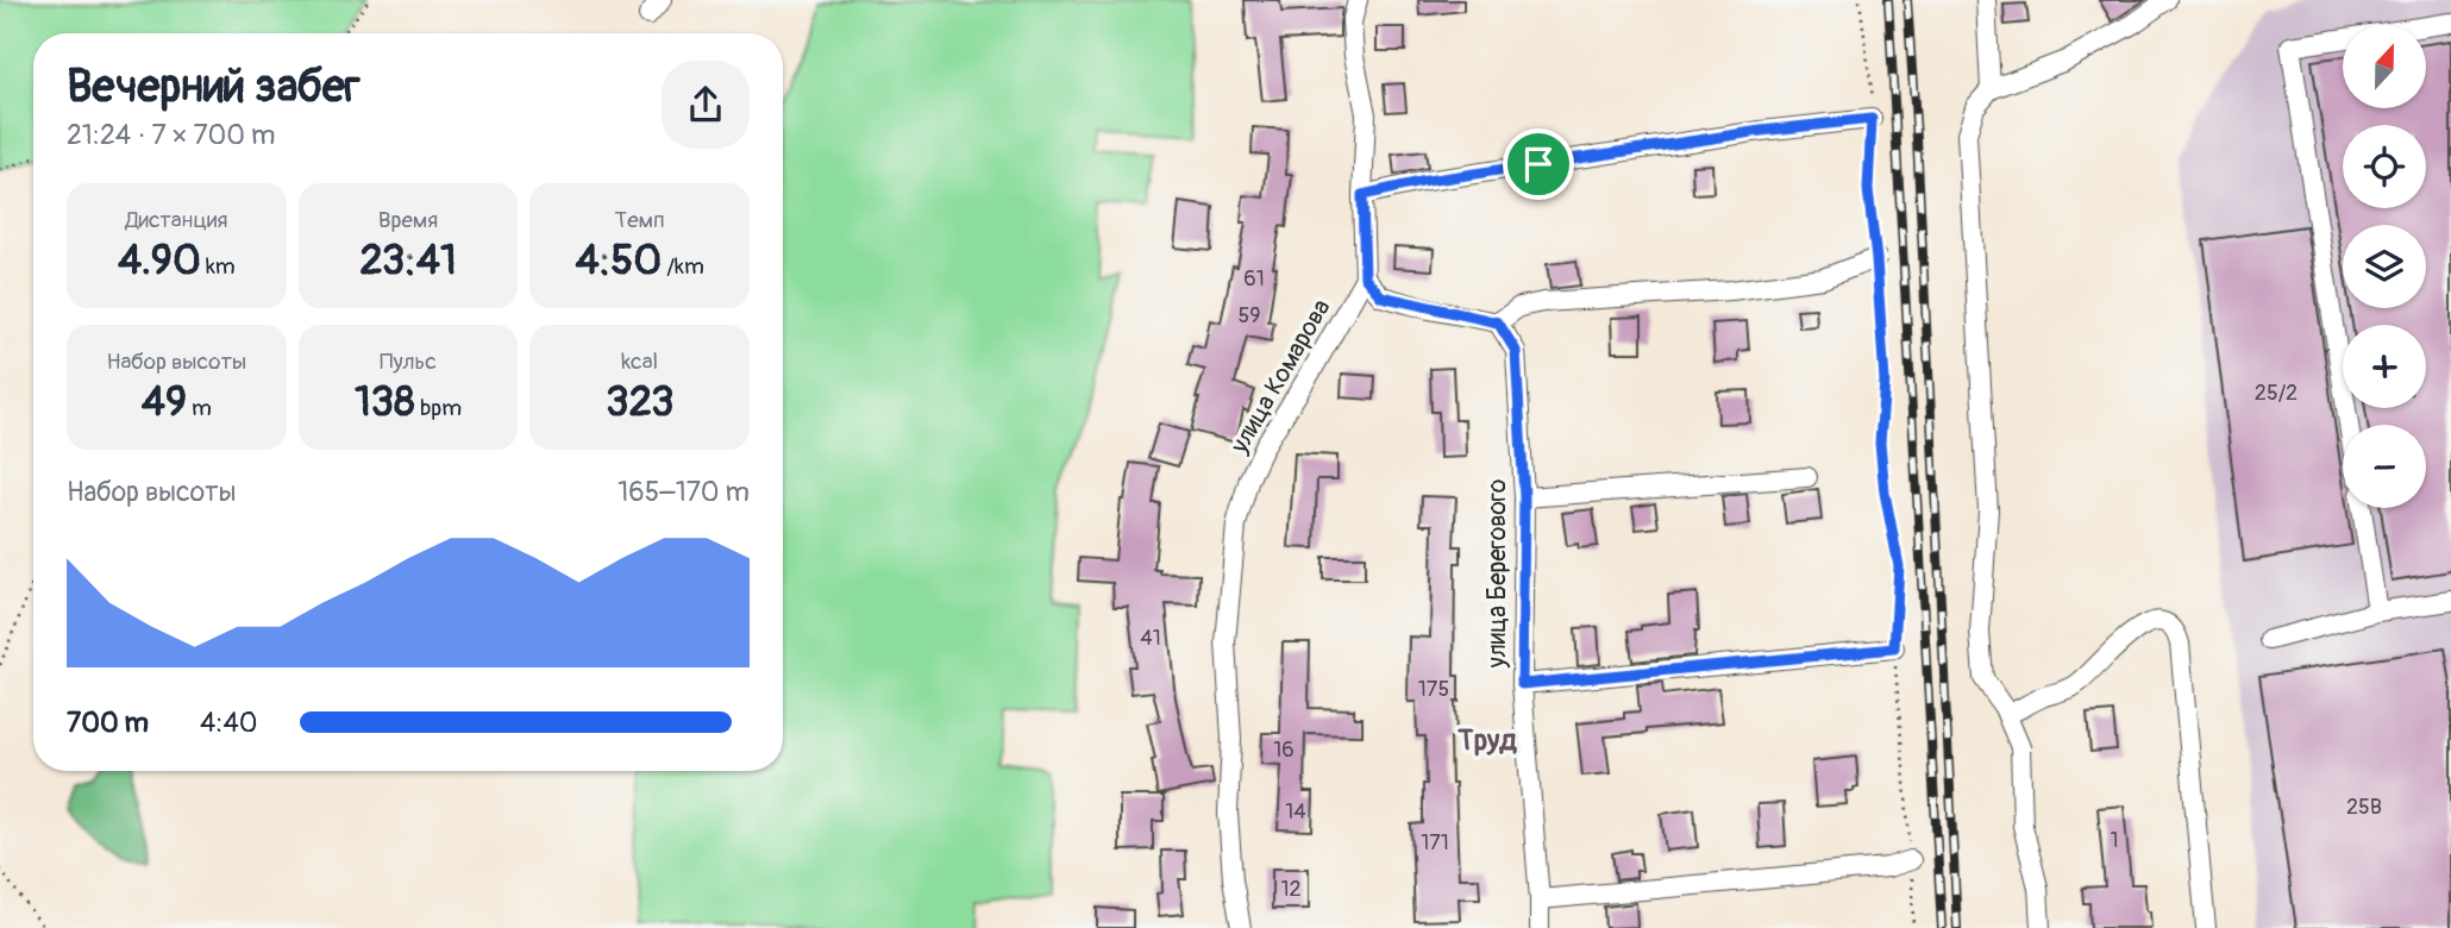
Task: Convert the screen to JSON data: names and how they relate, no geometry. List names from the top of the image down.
{
  "streets": {
    "street": ["улица Комарова", "улица Берегового"]
  },
  "districts": ["Труд"],
  "house_numbers": [
    "61",
    "59",
    "25/2",
    "41",
    "175",
    "16",
    "25В",
    "14",
    "1",
    "171",
    "12"
  ],
  "north": "top",
  "page": {
    "map_buttons": ["+", "−"],
    "heading": ["Вечерний забег", "21:24 · 7 × 700 m"],
    "stats": [
      ["Дистанция", "4.90 km"],
      ["Время", "23:41"],
      ["Темп", "4:50 /km"],
      ["Набор высоты", "49 m"],
      ["Пульс", "138 bpm"],
      ["kcal", "323"]
    ],
    "chart": ["Набор высоты", "165–170 m"],
    "list": [
      {
        "name": "700 m",
        "note": "4:40"
      }
    ]
  }
}
